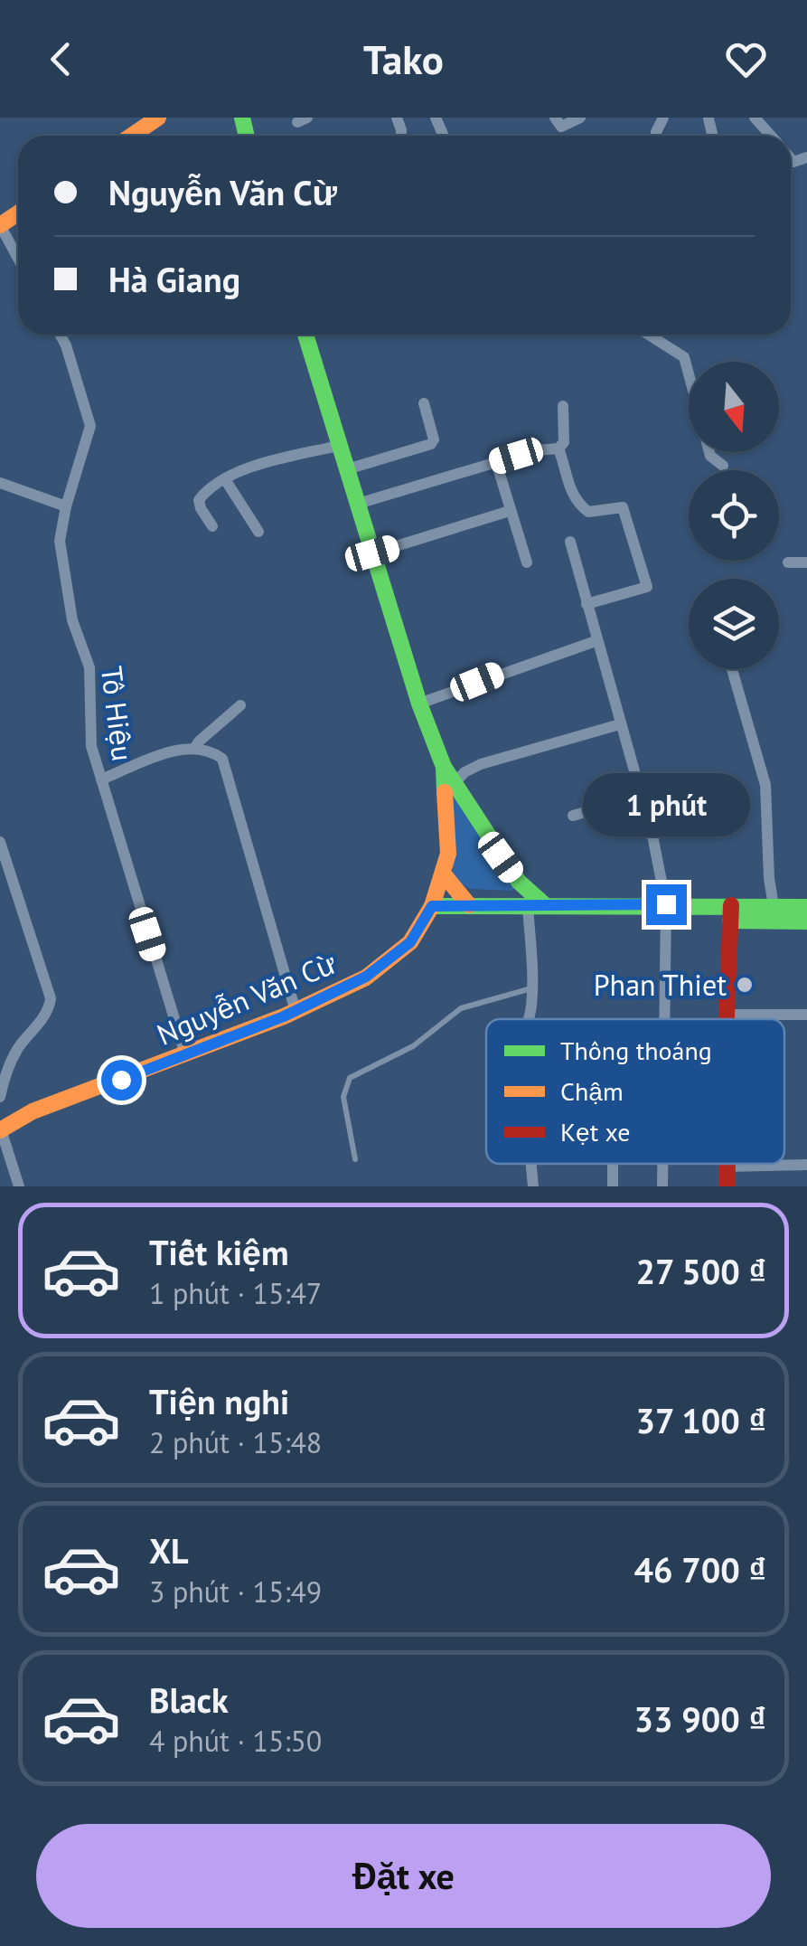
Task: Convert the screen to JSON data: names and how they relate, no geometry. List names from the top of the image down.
{
  "streets": {
    "main road": ["Nguyễn Văn Cừ"],
    "street": ["Tô Hiệu"]
  },
  "crossings": [
    ["Tô Hiệu", "Nguyễn Văn Cừ"]
  ],
  "places": ["Phan Thiet"],
  "legend": ["Thông thoáng", "Chậm", "Kẹt xe"],
  "north": "bottom",
  "page": {
    "header": "Tako",
    "banner": ["Nguyễn Văn Cừ", "Hà Giang"],
    "bubble": "1 phút",
    "list": [
      {
        "name": "Tiết kiệm",
        "note": "1 phút · 15:47",
        "value": "27 500 ₫"
      },
      {
        "name": "Tiện nghi",
        "note": "2 phút · 15:48",
        "value": "37 100 ₫"
      },
      {
        "name": "XL",
        "note": "3 phút · 15:49",
        "value": "46 700 ₫"
      },
      {
        "name": "Black",
        "note": "4 phút · 15:50",
        "value": "33 900 ₫"
      }
    ],
    "buttons": "Đặt xe"
  }
}
